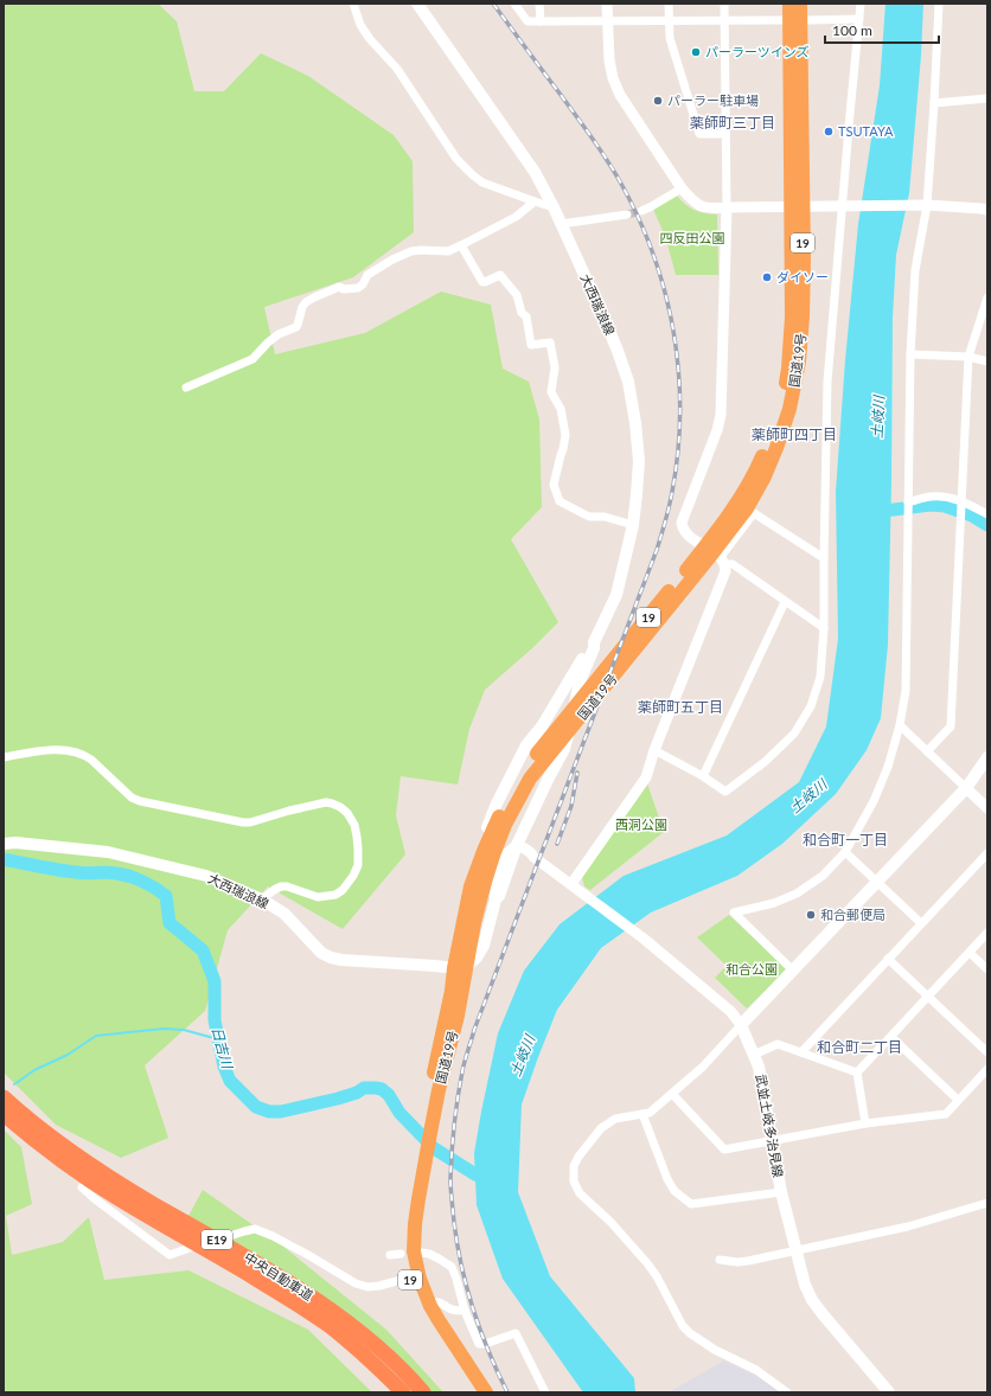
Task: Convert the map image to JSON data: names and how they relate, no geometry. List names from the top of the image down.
{
  "streets": {
    "highway": [
      "19",
      "国道19号",
      "E19",
      "中央自動車道"
    ],
    "main road": ["大西瑞浪線", "武並土岐多治見線"]
  },
  "crossings": [
    ["大西瑞浪線", "国道19号"]
  ],
  "districts": [
    "薬師町三丁目",
    "薬師町四丁目",
    "薬師町五丁目",
    "和合町一丁目",
    "和合町二丁目"
  ],
  "water": ["土岐川", "日吉川"],
  "parks": ["四反田公園", "西洞公園", "和合公園"],
  "places": [
    "パーラーツインズ",
    "パーラー駐車場",
    "TSUTAYA",
    "ダイソー",
    "和合郵便局"
  ],
  "scale_bar": "100 m"
}
